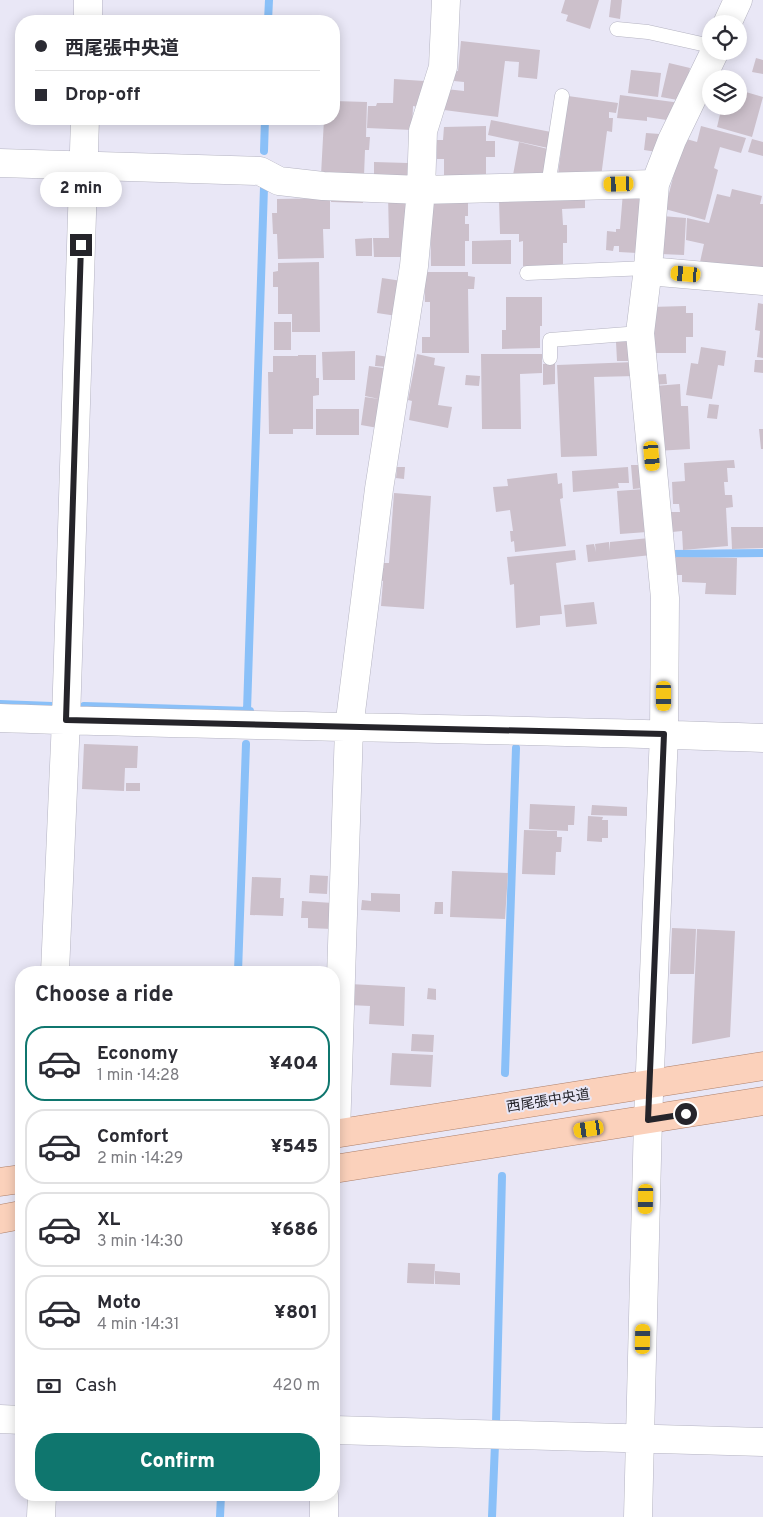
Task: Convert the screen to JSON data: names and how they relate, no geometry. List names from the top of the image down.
{
  "streets": {
    "main road": ["西尾張中央道"]
  },
  "page": {
    "banner": ["西尾張中央道", "Drop-off"],
    "bubble": "2 min",
    "heading": "Choose a ride",
    "list": [
      {
        "name": "Economy",
        "note": "1 min · 14:28",
        "value": "¥404"
      },
      {
        "name": "Comfort",
        "note": "2 min · 14:29",
        "value": "¥545"
      },
      {
        "name": "XL",
        "note": "3 min · 14:30",
        "value": "¥686"
      },
      {
        "name": "Moto",
        "note": "4 min · 14:31",
        "value": "¥801"
      }
    ],
    "pay": ["Cash", "420 m"],
    "buttons": "Confirm"
  }
}
